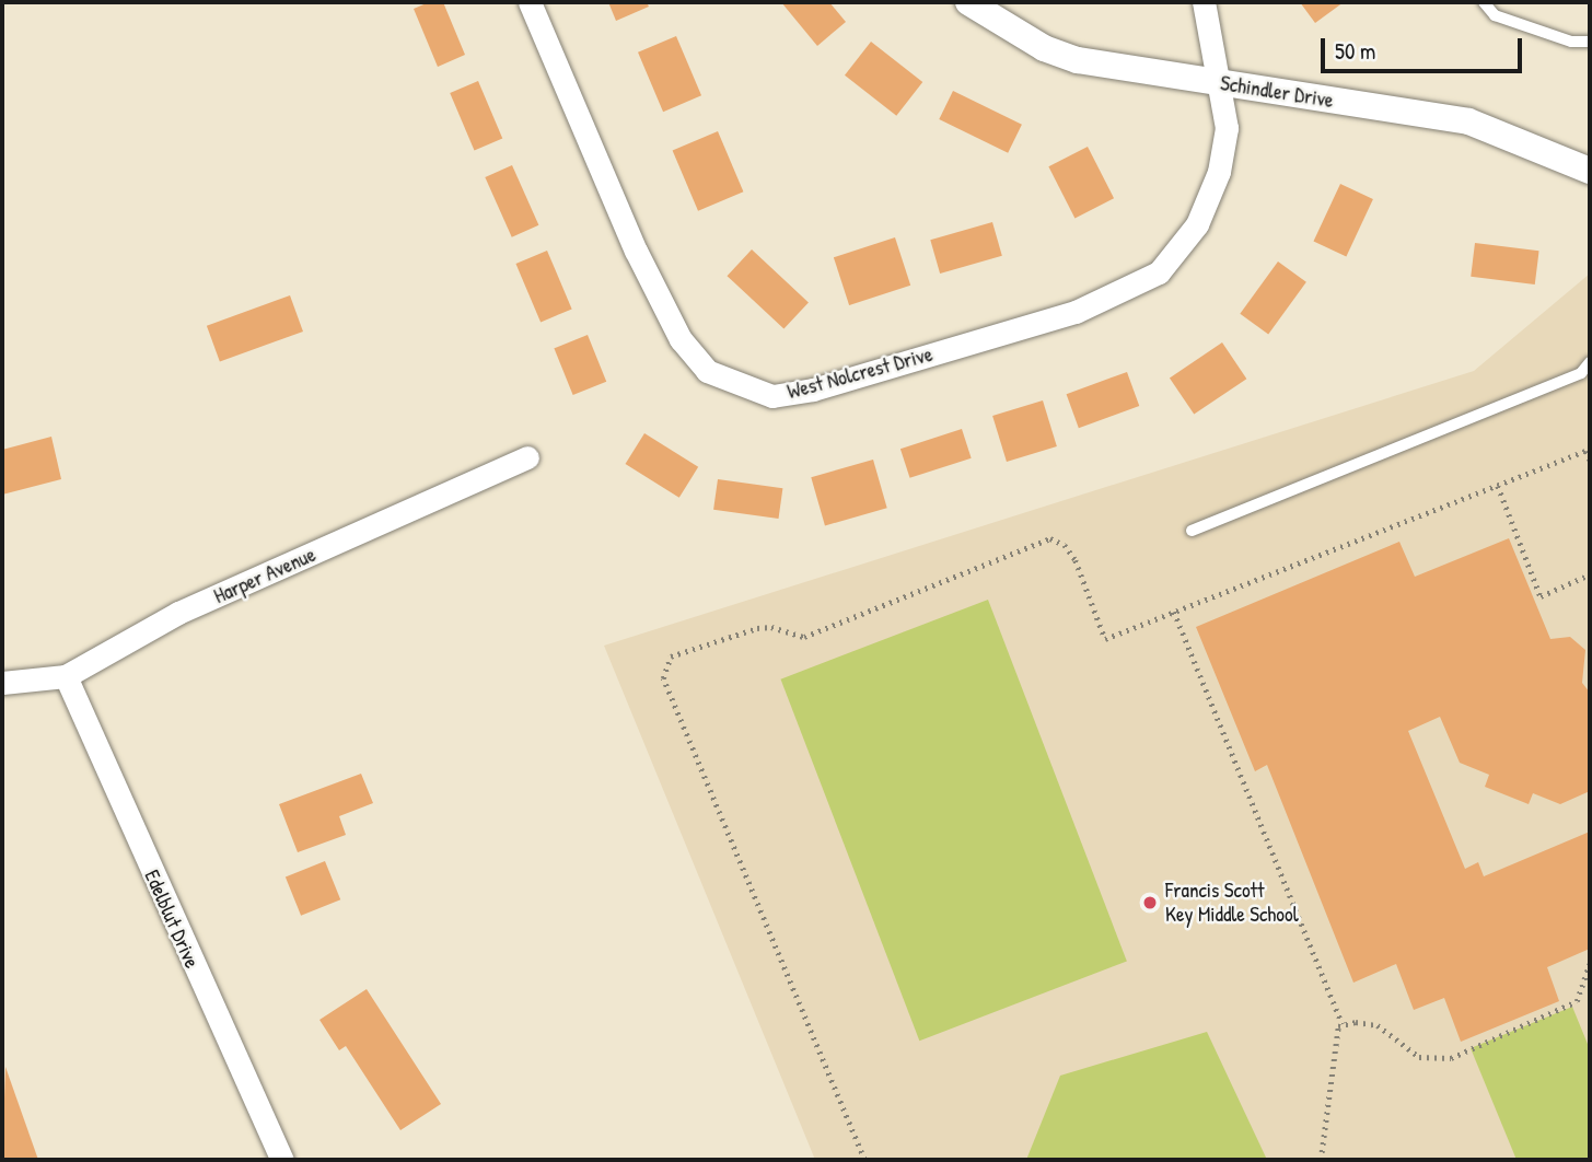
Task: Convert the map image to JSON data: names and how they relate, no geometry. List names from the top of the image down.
{
  "streets": {
    "street": [
      "Schindler Drive",
      "West Nolcrest Drive",
      "Harper Avenue",
      "Edelblut Drive"
    ]
  },
  "crossings": [
    ["Schindler Drive", "West Nolcrest Drive"],
    ["Harper Avenue", "Edelblut Drive"]
  ],
  "places": ["Francis Scott Key Middle School"],
  "scale_bar": "50 m"
}
